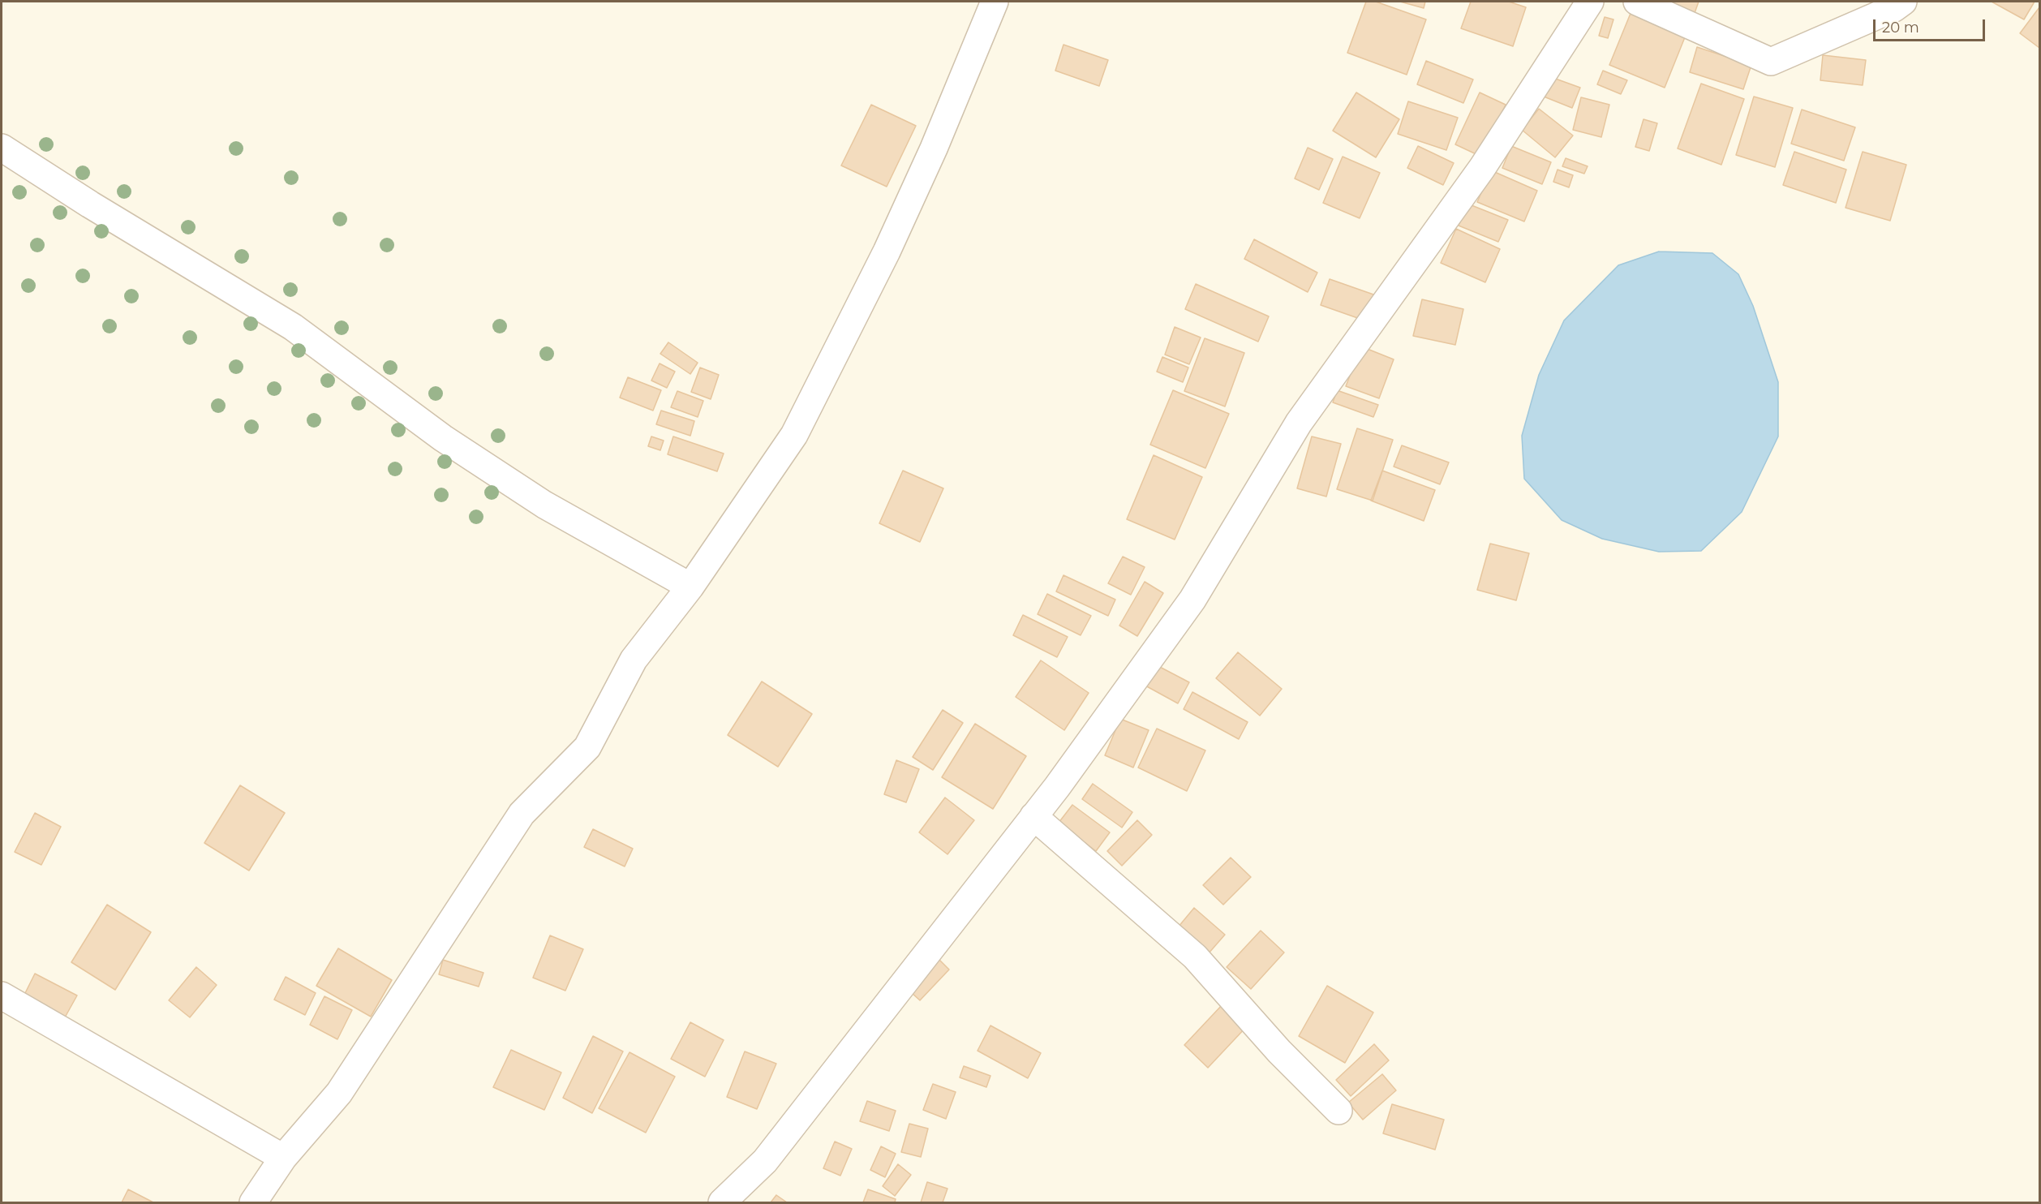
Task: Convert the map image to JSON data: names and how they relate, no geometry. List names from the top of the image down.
{
  "scale_bar": "20 m"
}
